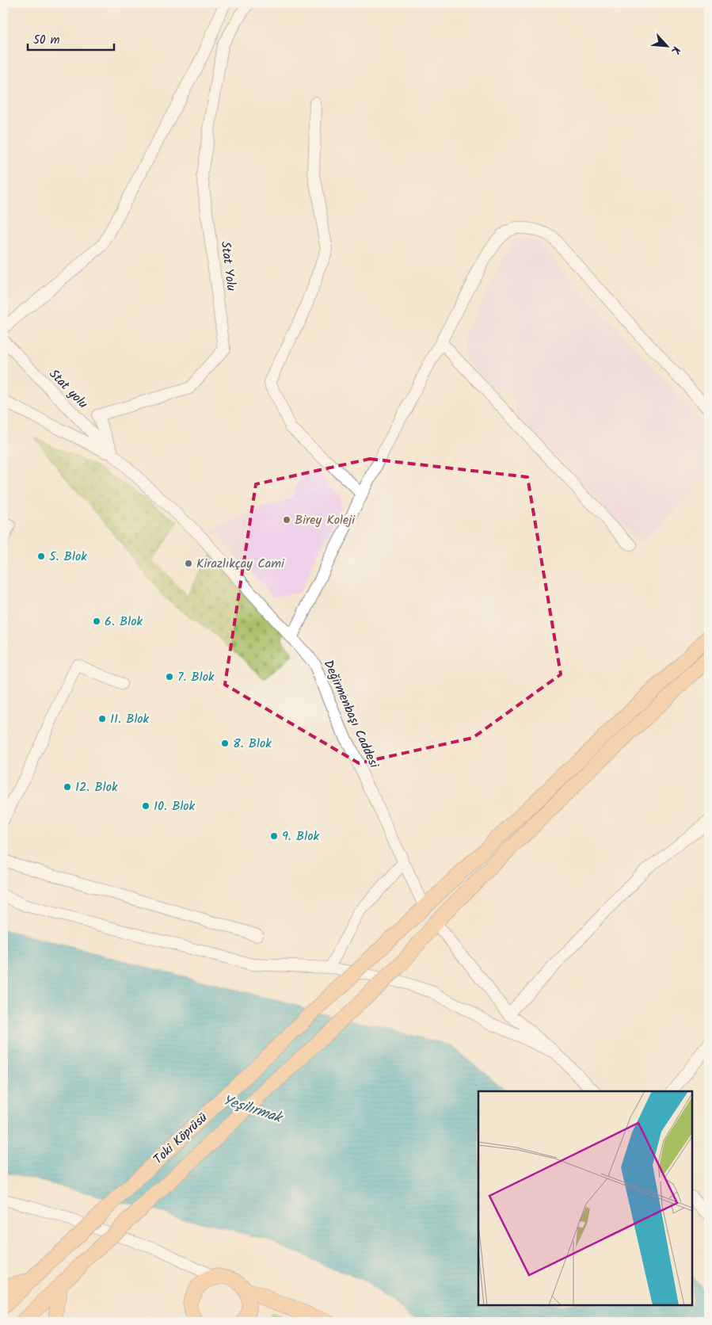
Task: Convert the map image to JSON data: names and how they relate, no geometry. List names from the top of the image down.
{
  "streets": {
    "main road": ["Toki Köprüsü"],
    "street": ["Stat Yolu", "Stat yolu", "Değirmenbaşı Caddesi"]
  },
  "crossings": [
    ["Stat Yolu", "Stat yolu"],
    ["Stat Yolu", "Değirmenbaşı Caddesi"],
    ["Stat yolu", "Değirmenbaşı Caddesi"],
    ["Değirmenbaşı Caddesi", "Toki Köprüsü"]
  ],
  "water": ["Yeşilırmak"],
  "places": [
    "Birey Koleji",
    "5. Blok",
    "Kirazlıkçay Cami",
    "6. Blok",
    "7. Blok",
    "11. Blok",
    "8. Blok",
    "12. Blok",
    "10. Blok",
    "9. Blok"
  ],
  "scale_bar": "50 m",
  "north": "bottom right"
}
